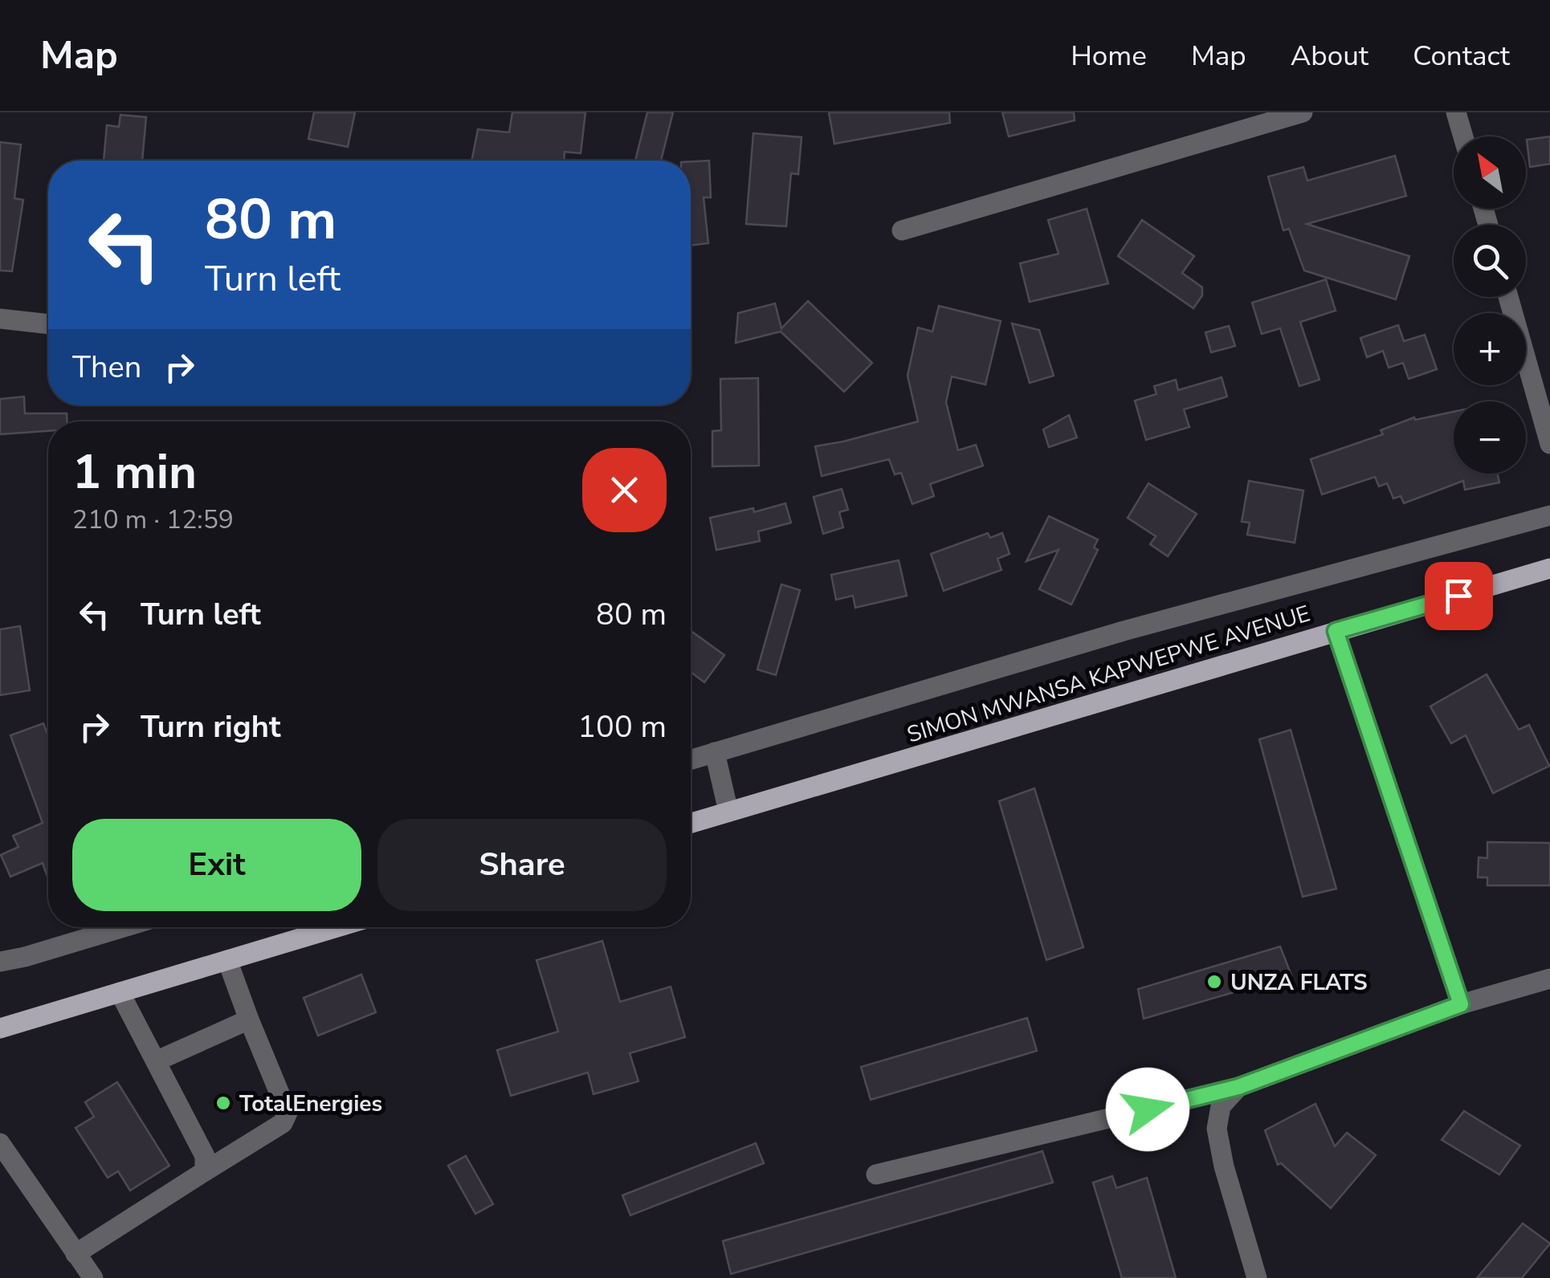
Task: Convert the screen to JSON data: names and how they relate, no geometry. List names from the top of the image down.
{
  "streets": {
    "main road": ["SIMON MWANSA KAPWEPWE AVENUE"]
  },
  "places": ["UNZA FLATS", "TotalEnergies"],
  "north": "top left",
  "page": {
    "header": "Map",
    "nav": [
      "Home",
      "Map",
      "About",
      "Contact"
    ],
    "map_buttons": ["+", "−"],
    "turn": ["80 m", "Turn left"],
    "then": "Then",
    "heading": ["1 min", "210 m · 12:59"],
    "list": [
      {
        "name": "Turn left",
        "value": "80 m"
      },
      {
        "name": "Turn right",
        "value": "100 m"
      }
    ],
    "buttons": ["Exit", "Share"]
  }
}
